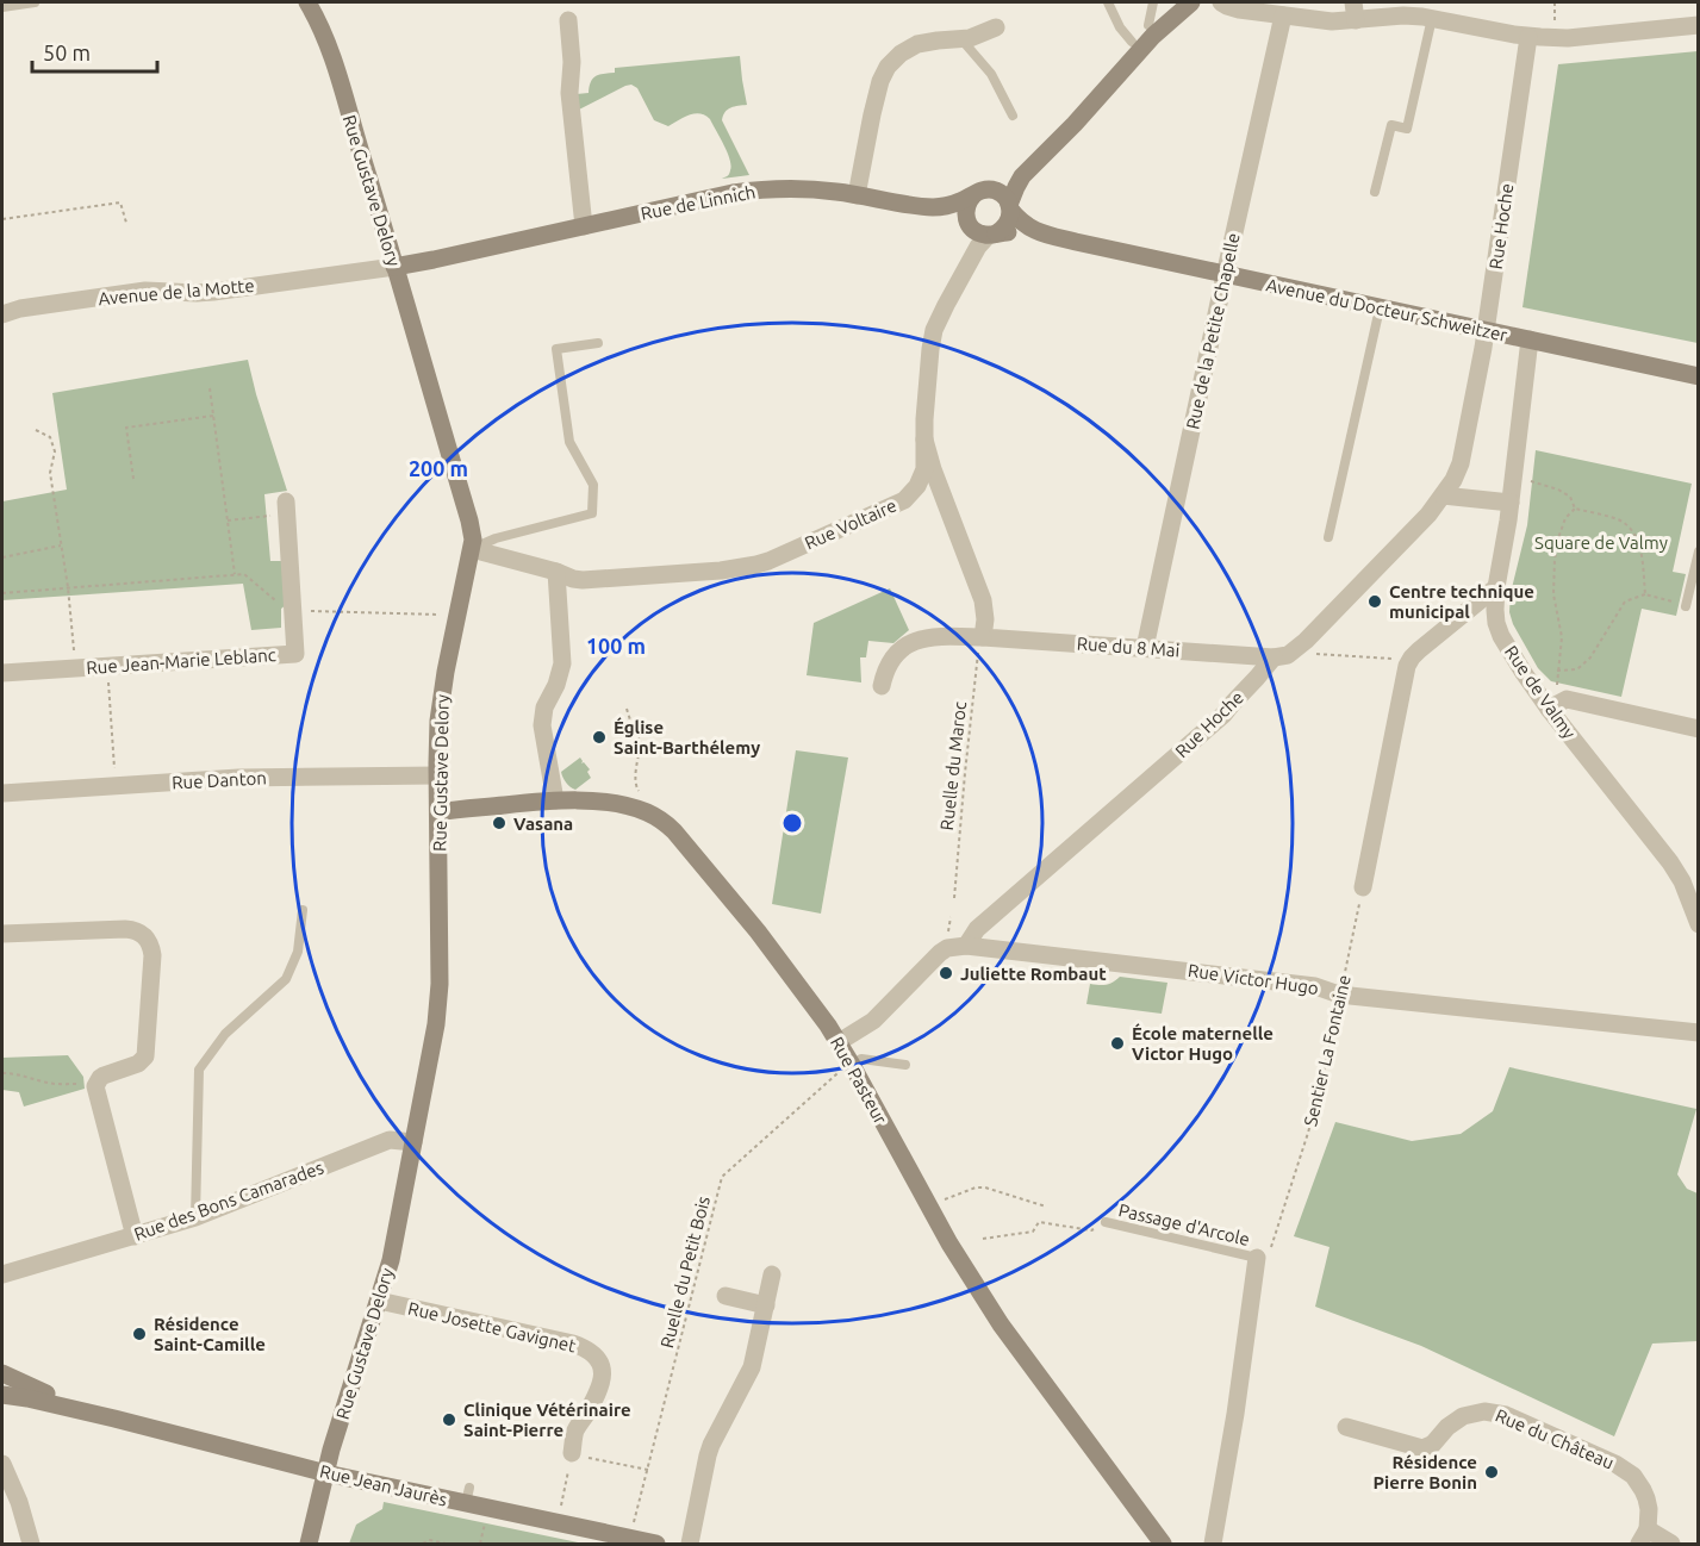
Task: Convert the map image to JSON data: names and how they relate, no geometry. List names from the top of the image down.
{
  "streets": {
    "street": [
      "Rue Gustave Delory",
      "Rue de Linnich",
      "Rue Hoche",
      "Avenue de la Motte",
      "Avenue du Docteur Schweitzer",
      "Rue de la Petite Chapelle",
      "Rue Voltaire",
      "Rue du 8 Mai",
      "Rue Jean-Marie Leblanc",
      "Rue de Valmy",
      "Rue Danton",
      "Rue Victor Hugo",
      "Rue Pasteur",
      "Rue des Bons Camarades",
      "Rue Josette Gavignet",
      "Rue du Château",
      "Rue Jean Jaurès"
    ],
    "lane": ["Passage d'Arcole"],
    "path": ["Ruelle du Maroc", "Sentier La Fontaine", "Ruelle du Petit Bois"]
  },
  "crossings": [
    ["Rue Gustave Delory", "Rue de Linnich"],
    ["Rue Gustave Delory", "Avenue de la Motte"],
    ["Rue Gustave Delory", "Rue Voltaire"],
    ["Rue Gustave Delory", "Rue Danton"],
    ["Rue Gustave Delory", "Rue Pasteur"],
    ["Rue Gustave Delory", "Rue des Bons Camarades"],
    ["Rue Gustave Delory", "Rue Josette Gavignet"],
    ["Rue Gustave Delory", "Rue Jean Jaurès"],
    ["Rue de Linnich", "Avenue de la Motte"],
    ["Rue de Linnich", "Avenue du Docteur Schweitzer"],
    ["Rue de Linnich", "Rue Voltaire"],
    ["Rue Hoche", "Avenue du Docteur Schweitzer"],
    ["Rue Hoche", "Rue du 8 Mai"],
    ["Rue Hoche", "Rue Victor Hugo"],
    ["Avenue du Docteur Schweitzer", "Rue de la Petite Chapelle"],
    ["Avenue du Docteur Schweitzer", "Rue Voltaire"],
    ["Avenue du Docteur Schweitzer", "Rue de Valmy"],
    ["Rue de la Petite Chapelle", "Rue du 8 Mai"],
    ["Rue du 8 Mai", "Ruelle du Maroc"],
    ["Rue Victor Hugo", "Sentier La Fontaine"],
    ["Rue Victor Hugo", "Rue Pasteur"],
    ["Sentier La Fontaine", "Passage d'Arcole"],
    ["Rue Pasteur", "Ruelle du Petit Bois"],
    ["Ruelle du Petit Bois", "Rue Jean Jaurès"]
  ],
  "parks": ["Square de Valmy"],
  "places": [
    "Centre technique municipal",
    "Église Saint-Barthélemy",
    "Vasana",
    "Juliette Rombaut",
    "École maternelle Victor Hugo",
    "Résidence Saint-Camille",
    "Clinique Vétérinaire Saint-Pierre",
    "Résidence Pierre Bonin"
  ],
  "scale_bar": "50 m",
  "rings": ["200 m", "100 m"]
}
